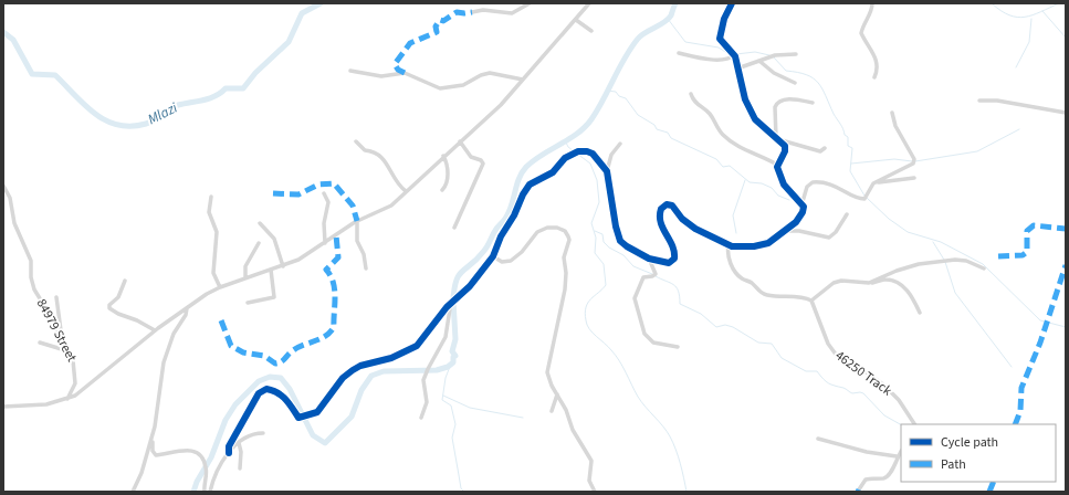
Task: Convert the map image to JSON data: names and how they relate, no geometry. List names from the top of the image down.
{
  "streets": {
    "street": ["84979 Street", "46250 Track"]
  },
  "water": ["Mlazi"],
  "legend": ["Cycle path", "Path"]
}
